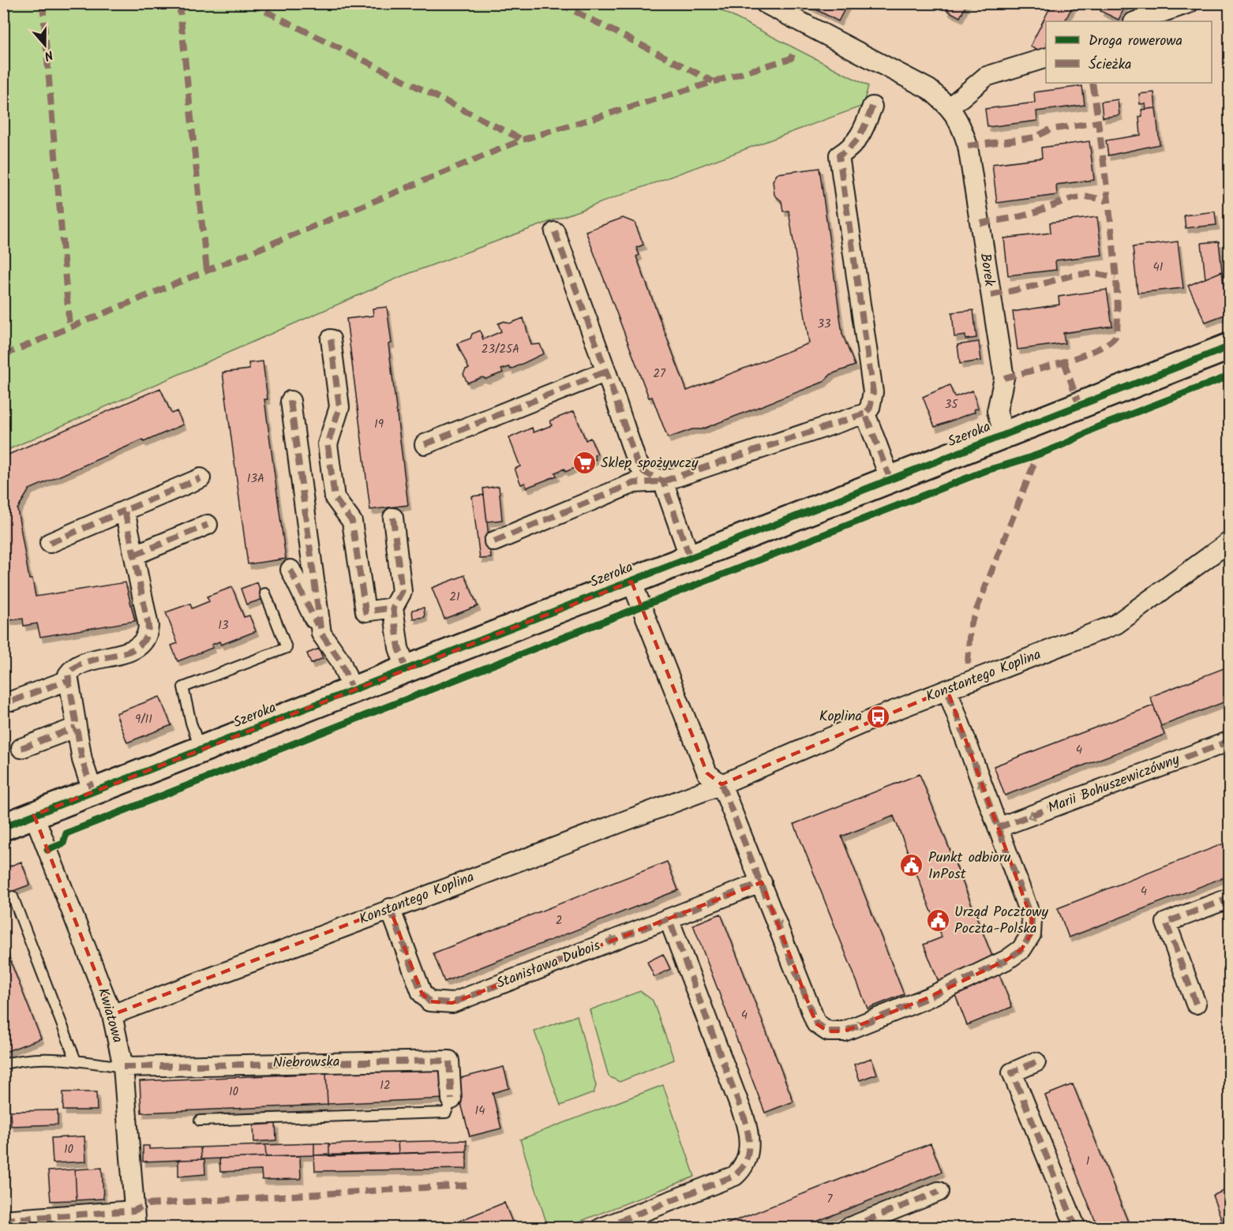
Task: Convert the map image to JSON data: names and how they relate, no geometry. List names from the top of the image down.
{
  "streets": {
    "street": [
      "Borek",
      "Szeroka",
      "Konstantego Koplina",
      "Marii Bohuszewiczówny",
      "Stanisława Dubois",
      "Kwiatowa",
      "Niebrowska"
    ]
  },
  "crossings": [
    ["Borek", "Szeroka"],
    ["Szeroka", "Kwiatowa"],
    ["Konstantego Koplina", "Stanisława Dubois"],
    ["Konstantego Koplina", "Kwiatowa"],
    ["Kwiatowa", "Niebrowska"]
  ],
  "one_way": ["Marii Bohuszewiczówny"],
  "places": {
    "supermarket": ["Sklep spożywczy"],
    "bus stop": ["Koplina"],
    "public building": ["Punkt odbioru InPost", "Urząd Pocztowy Poczta-Polska"]
  },
  "house_numbers": [
    "41",
    "33",
    "23/25A",
    "27",
    "35",
    "19",
    "13A",
    "21",
    "13",
    "9/11",
    "4",
    "4",
    "2",
    "4",
    "12",
    "10",
    "14",
    "10",
    "1",
    "7"
  ],
  "legend": ["Droga rowerowa", "Ścieżka"],
  "north": "bottom"
}
